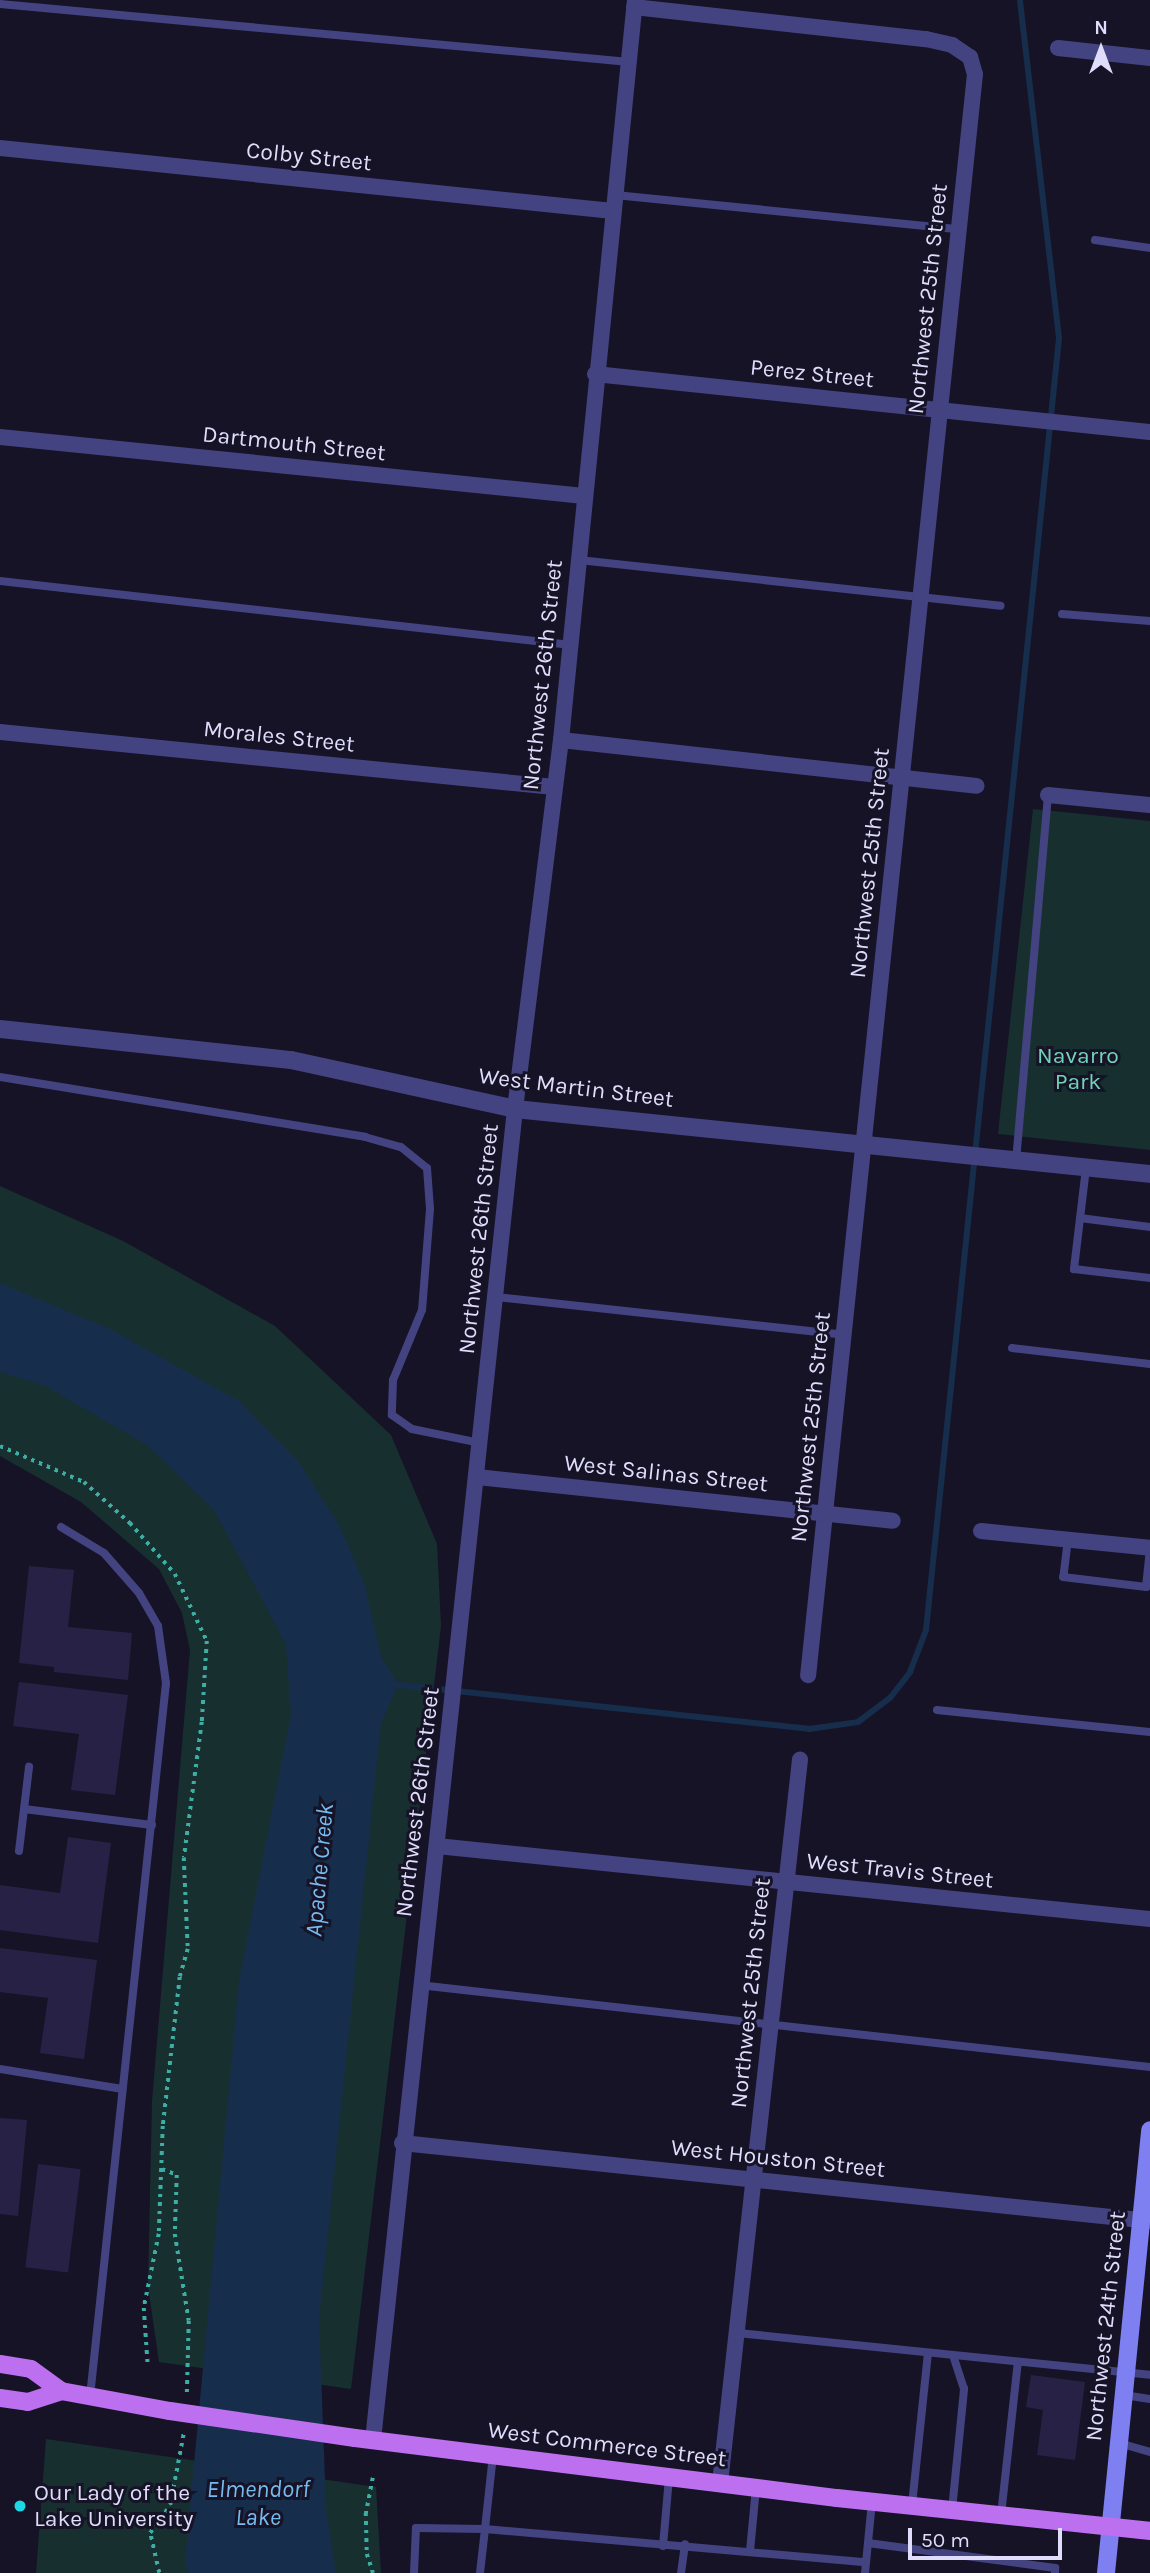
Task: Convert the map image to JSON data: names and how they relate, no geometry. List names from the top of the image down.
{
  "streets": {
    "main road": ["Northwest 24th Street", "West Commerce Street"],
    "street": [
      "Colby Street",
      "Northwest 25th Street",
      "Perez Street",
      "Dartmouth Street",
      "Northwest 26th Street",
      "Morales Street",
      "West Martin Street",
      "West Salinas Street",
      "West Travis Street",
      "West Houston Street"
    ]
  },
  "crossings": [
    ["Colby Street", "Northwest 26th Street"],
    ["Northwest 25th Street", "Perez Street"],
    ["Northwest 25th Street", "Northwest 26th Street"],
    ["Northwest 25th Street", "West Martin Street"],
    ["Northwest 25th Street", "West Salinas Street"],
    ["Northwest 25th Street", "West Travis Street"],
    ["Northwest 25th Street", "West Houston Street"],
    ["Northwest 25th Street", "West Commerce Street"],
    ["Perez Street", "Northwest 26th Street"],
    ["Dartmouth Street", "Northwest 26th Street"],
    ["Northwest 26th Street", "Morales Street"],
    ["Northwest 26th Street", "West Martin Street"],
    ["Northwest 26th Street", "West Salinas Street"],
    ["Northwest 26th Street", "West Travis Street"],
    ["Northwest 26th Street", "West Houston Street"],
    ["Northwest 26th Street", "West Commerce Street"],
    ["West Houston Street", "Northwest 24th Street"],
    ["Northwest 24th Street", "West Commerce Street"]
  ],
  "water": ["Apache Creek", "Elmendorf Lake"],
  "parks": ["Navarro Park"],
  "places": ["Our Lady of the Lake University"],
  "scale_bar": "50 m",
  "north": "top"
}
